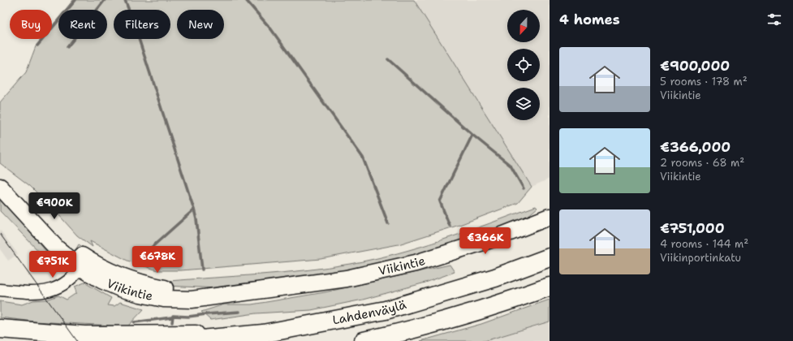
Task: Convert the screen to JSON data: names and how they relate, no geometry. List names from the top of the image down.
{
  "streets": {
    "highway": ["Lahdenväylä"],
    "main road": ["Viikintie"]
  },
  "north": "bottom",
  "page": {
    "heading": "4 homes",
    "chip": [
      "Buy",
      "Rent",
      "Filters",
      "New"
    ],
    "list": [
      {
        "name": "€900,000",
        "note": "5 rooms · 178 m² · Viikintie"
      },
      {
        "name": "€366,000",
        "note": "2 rooms · 68 m² · Viikintie"
      },
      {
        "name": "€751,000",
        "note": "4 rooms · 144 m² · Viikinportinkatu"
      }
    ],
    "price": [
      "€900K",
      "€366K",
      "€678K",
      "€751K"
    ]
  }
}
